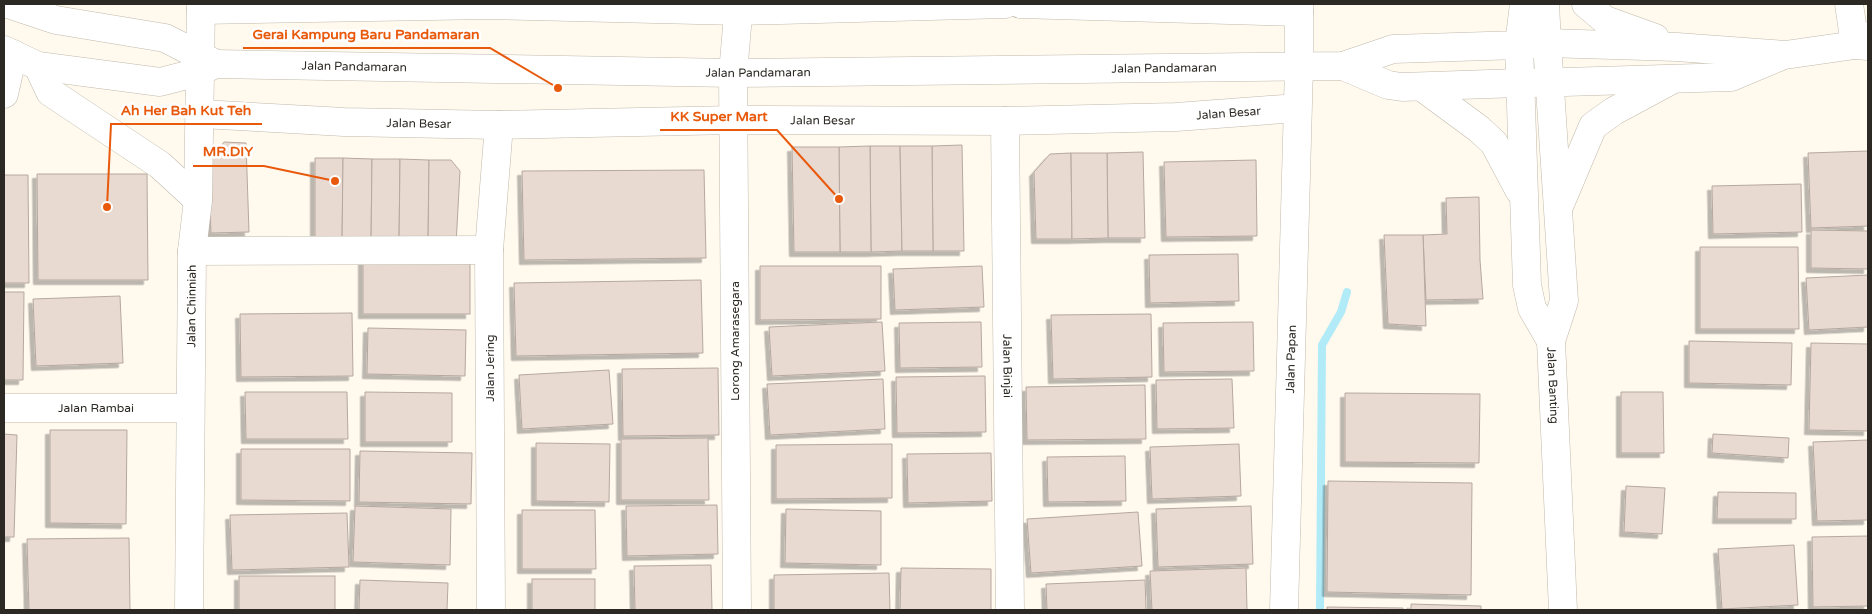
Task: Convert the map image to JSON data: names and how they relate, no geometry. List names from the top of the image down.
{
  "streets": {
    "street": [
      "Jalan Pandamaran",
      "Jalan Besar",
      "Jalan Chinniah",
      "Lorong Amarasegara",
      "Jalan Papan",
      "Jalan Binjai",
      "Jalan Jering",
      "Jalan Banting",
      "Jalan Rambai"
    ]
  },
  "crossings": [
    ["Jalan Pandamaran", "Jalan Chinniah"],
    ["Jalan Pandamaran", "Lorong Amarasegara"],
    ["Jalan Pandamaran", "Jalan Papan"],
    ["Jalan Pandamaran", "Jalan Banting"],
    ["Jalan Besar", "Jalan Chinniah"],
    ["Jalan Besar", "Lorong Amarasegara"],
    ["Jalan Besar", "Jalan Papan"],
    ["Jalan Besar", "Jalan Binjai"],
    ["Jalan Besar", "Jalan Jering"],
    ["Jalan Chinniah", "Jalan Rambai"]
  ],
  "places": [
    "Gerai Kampung Baru Pandamaran",
    "MR.DIY",
    "KK Super Mart",
    "Ah Her Bah Kut Teh"
  ]
}
